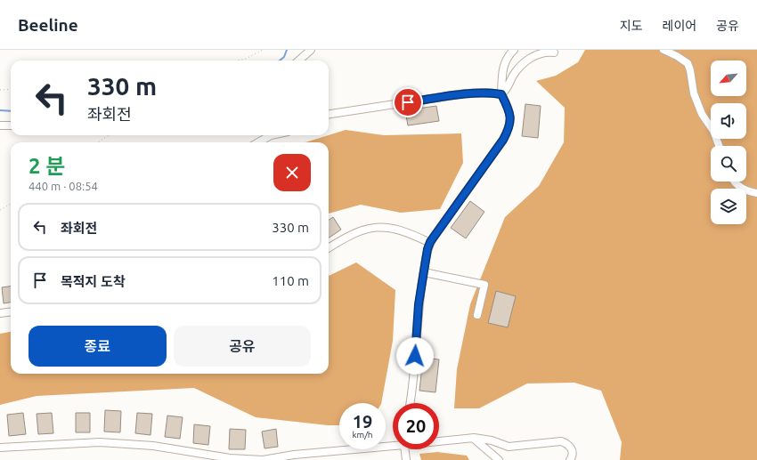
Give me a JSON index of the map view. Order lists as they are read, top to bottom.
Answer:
{
  "north": "bottom left",
  "page": {
    "header": "Beeline",
    "nav": ["지도", "레이어", "공유"],
    "turn": ["330 m", "좌회전"],
    "heading": ["2 분", "440 m · 08:54"],
    "list": [
      {
        "name": "좌회전",
        "value": "330 m"
      },
      {
        "name": "목적지 도착",
        "value": "110 m"
      }
    ],
    "buttons": ["종료", "공유"],
    "speed": "19 km/h",
    "limit": "20"
  }
}
